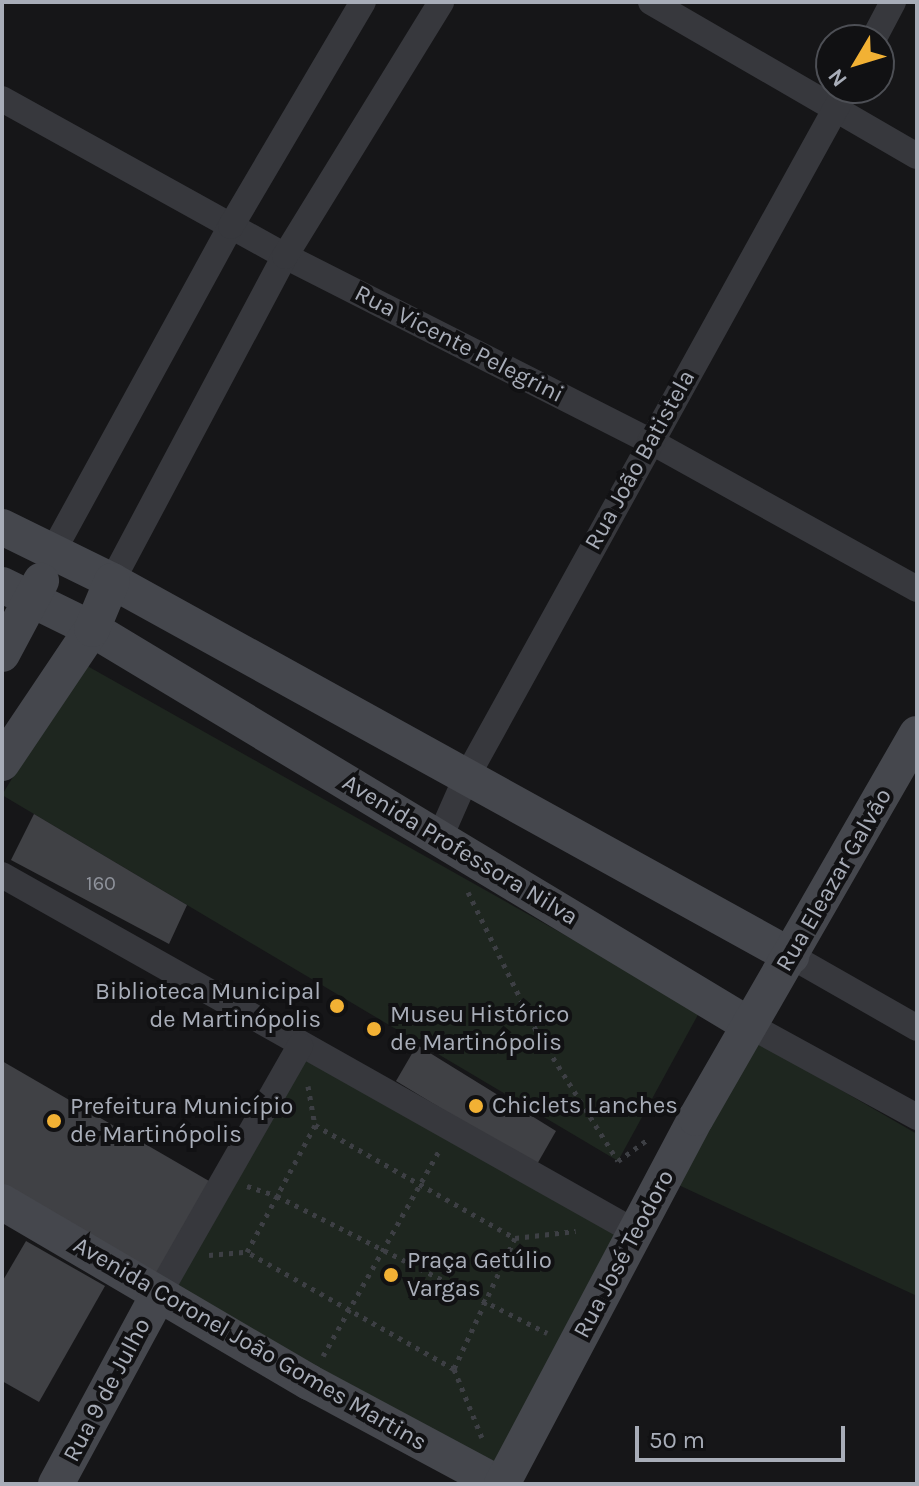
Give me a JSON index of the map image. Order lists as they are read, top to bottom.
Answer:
{
  "streets": {
    "street": [
      "Rua Vicente Pelegrini",
      "Rua João Batistela",
      "Avenida Professora Nilva",
      "Rua Eleazar Galvão",
      "Rua José Teodoro",
      "Avenida Coronel João Gomes Martins",
      "Rua 9 de Julho"
    ]
  },
  "crossings": [
    ["Rua Vicente Pelegrini", "Rua João Batistela"],
    ["Rua João Batistela", "Avenida Professora Nilva"],
    ["Avenida Professora Nilva", "Rua Eleazar Galvão"],
    ["Avenida Professora Nilva", "Rua José Teodoro"],
    ["Rua Eleazar Galvão", "Rua José Teodoro"],
    ["Rua José Teodoro", "Avenida Coronel João Gomes Martins"],
    ["Avenida Coronel João Gomes Martins", "Rua 9 de Julho"]
  ],
  "places": [
    "Biblioteca Municipal de Martinópolis",
    "Museu Histórico de Martinópolis",
    "Chiclets Lanches",
    "Prefeitura Município de Martinópolis",
    "Praça Getúlio Vargas"
  ],
  "house_numbers": ["160"],
  "scale_bar": "50 m",
  "north": "bottom left"
}
